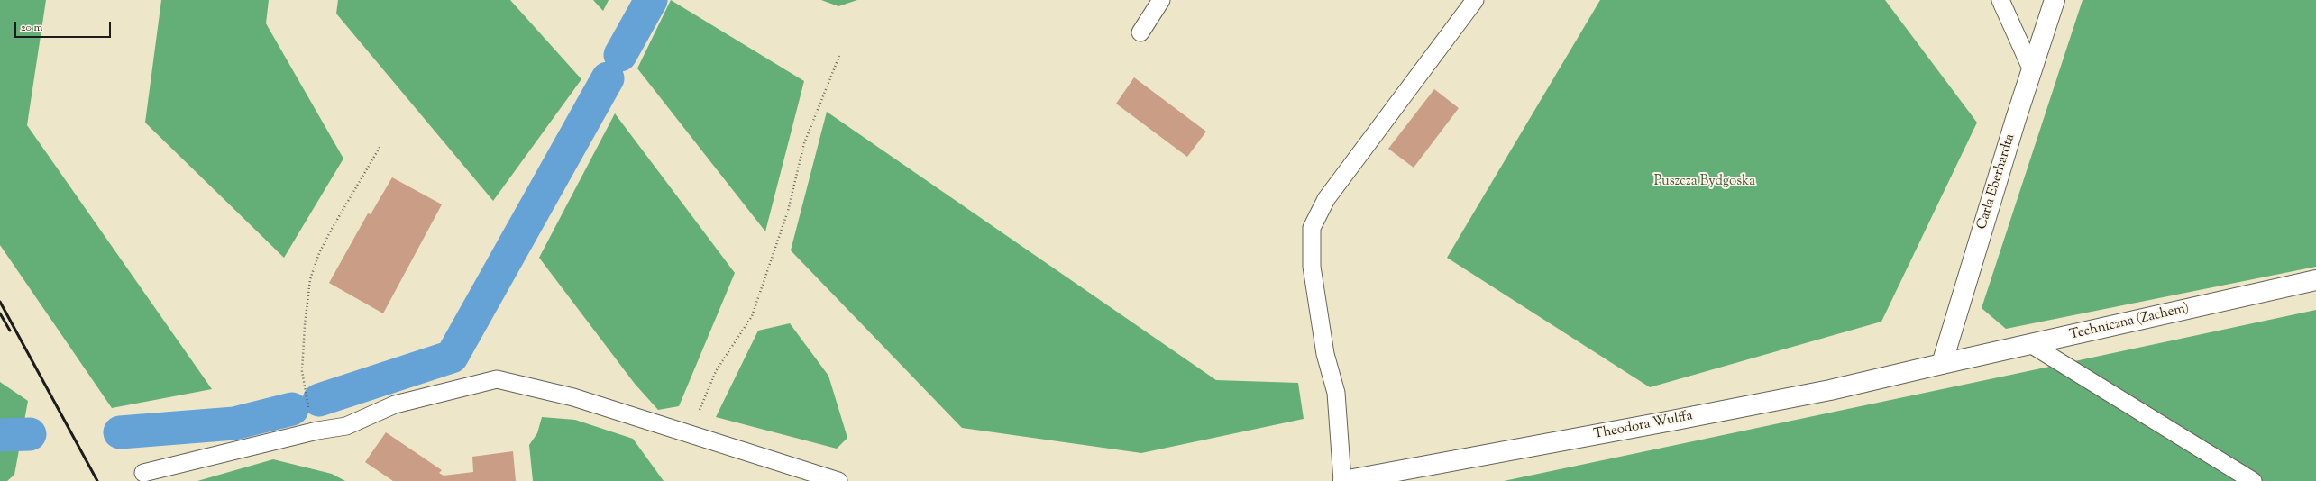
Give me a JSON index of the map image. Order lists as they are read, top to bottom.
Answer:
{
  "streets": {
    "street": ["Carla Eberhardta", "Techniczna (Zachem)", "Theodora Wulffa"]
  },
  "crossings": [
    ["Carla Eberhardta", "Techniczna (Zachem)"],
    ["Carla Eberhardta", "Theodora Wulffa"],
    ["Techniczna (Zachem)", "Theodora Wulffa"]
  ],
  "parks": ["Puszcza Bydgoska"],
  "scale_bar": "20 m"
}
